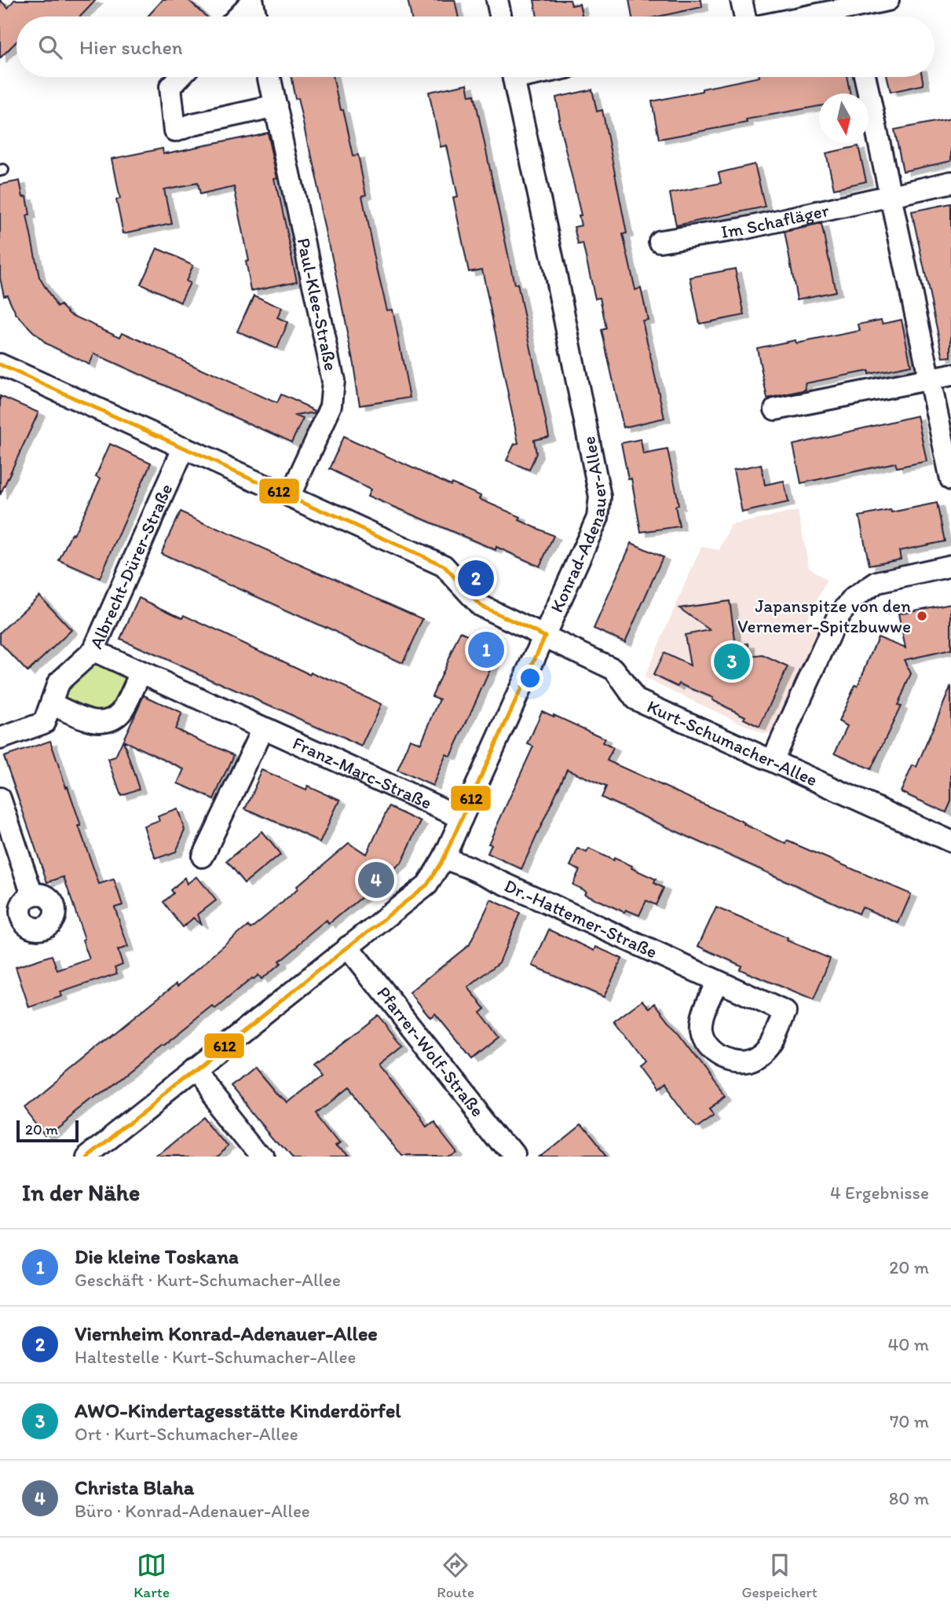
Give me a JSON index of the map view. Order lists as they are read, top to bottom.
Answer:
{
  "streets": {
    "street": [
      "Im Schafläger",
      "Paul-Klee-Straße",
      "Konrad-Adenauer-Allee",
      "Albrecht-Dürer-Straße",
      "Kurt-Schumacher-Allee",
      "Franz-Marc-Straße",
      "Dr.-Hattemer-Straße",
      "Pfarrer-Wolf-Straße"
    ]
  },
  "crossings": [
    ["Paul-Klee-Straße", "Kurt-Schumacher-Allee"],
    ["Konrad-Adenauer-Allee", "Kurt-Schumacher-Allee"],
    ["Konrad-Adenauer-Allee", "Franz-Marc-Straße"],
    ["Konrad-Adenauer-Allee", "Dr.-Hattemer-Straße"],
    ["Konrad-Adenauer-Allee", "Pfarrer-Wolf-Straße"],
    ["Albrecht-Dürer-Straße", "Kurt-Schumacher-Allee"],
    ["Albrecht-Dürer-Straße", "Franz-Marc-Straße"]
  ],
  "places": ["Japanspitze von den Vernemer-Spitzbuwwe"],
  "lines": ["transit line 612"],
  "scale_bar": "20 m",
  "north": "bottom",
  "page": {
    "search": "Hier suchen",
    "pins": [
      "2",
      "1",
      "3",
      "4"
    ],
    "scale": "20 m",
    "heading": ["In der Nähe", "4 Ergebnisse"],
    "list": [
      {
        "mark": "1",
        "name": "Die kleine Toskana",
        "note": "Geschäft · Kurt-Schumacher-Allee",
        "value": "20 m"
      },
      {
        "mark": "2",
        "name": "Viernheim Konrad-Adenauer-Allee",
        "note": "Haltestelle · Kurt-Schumacher-Allee",
        "value": "40 m"
      },
      {
        "mark": "3",
        "name": "AWO-Kindertagesstätte Kinderdörfel",
        "note": "Ort · Kurt-Schumacher-Allee",
        "value": "70 m"
      },
      {
        "mark": "4",
        "name": "Christa Blaha",
        "note": "Büro · Konrad-Adenauer-Allee",
        "value": "80 m"
      }
    ],
    "nav": ["Karte", "Route", "Gespeichert"]
  }
}
